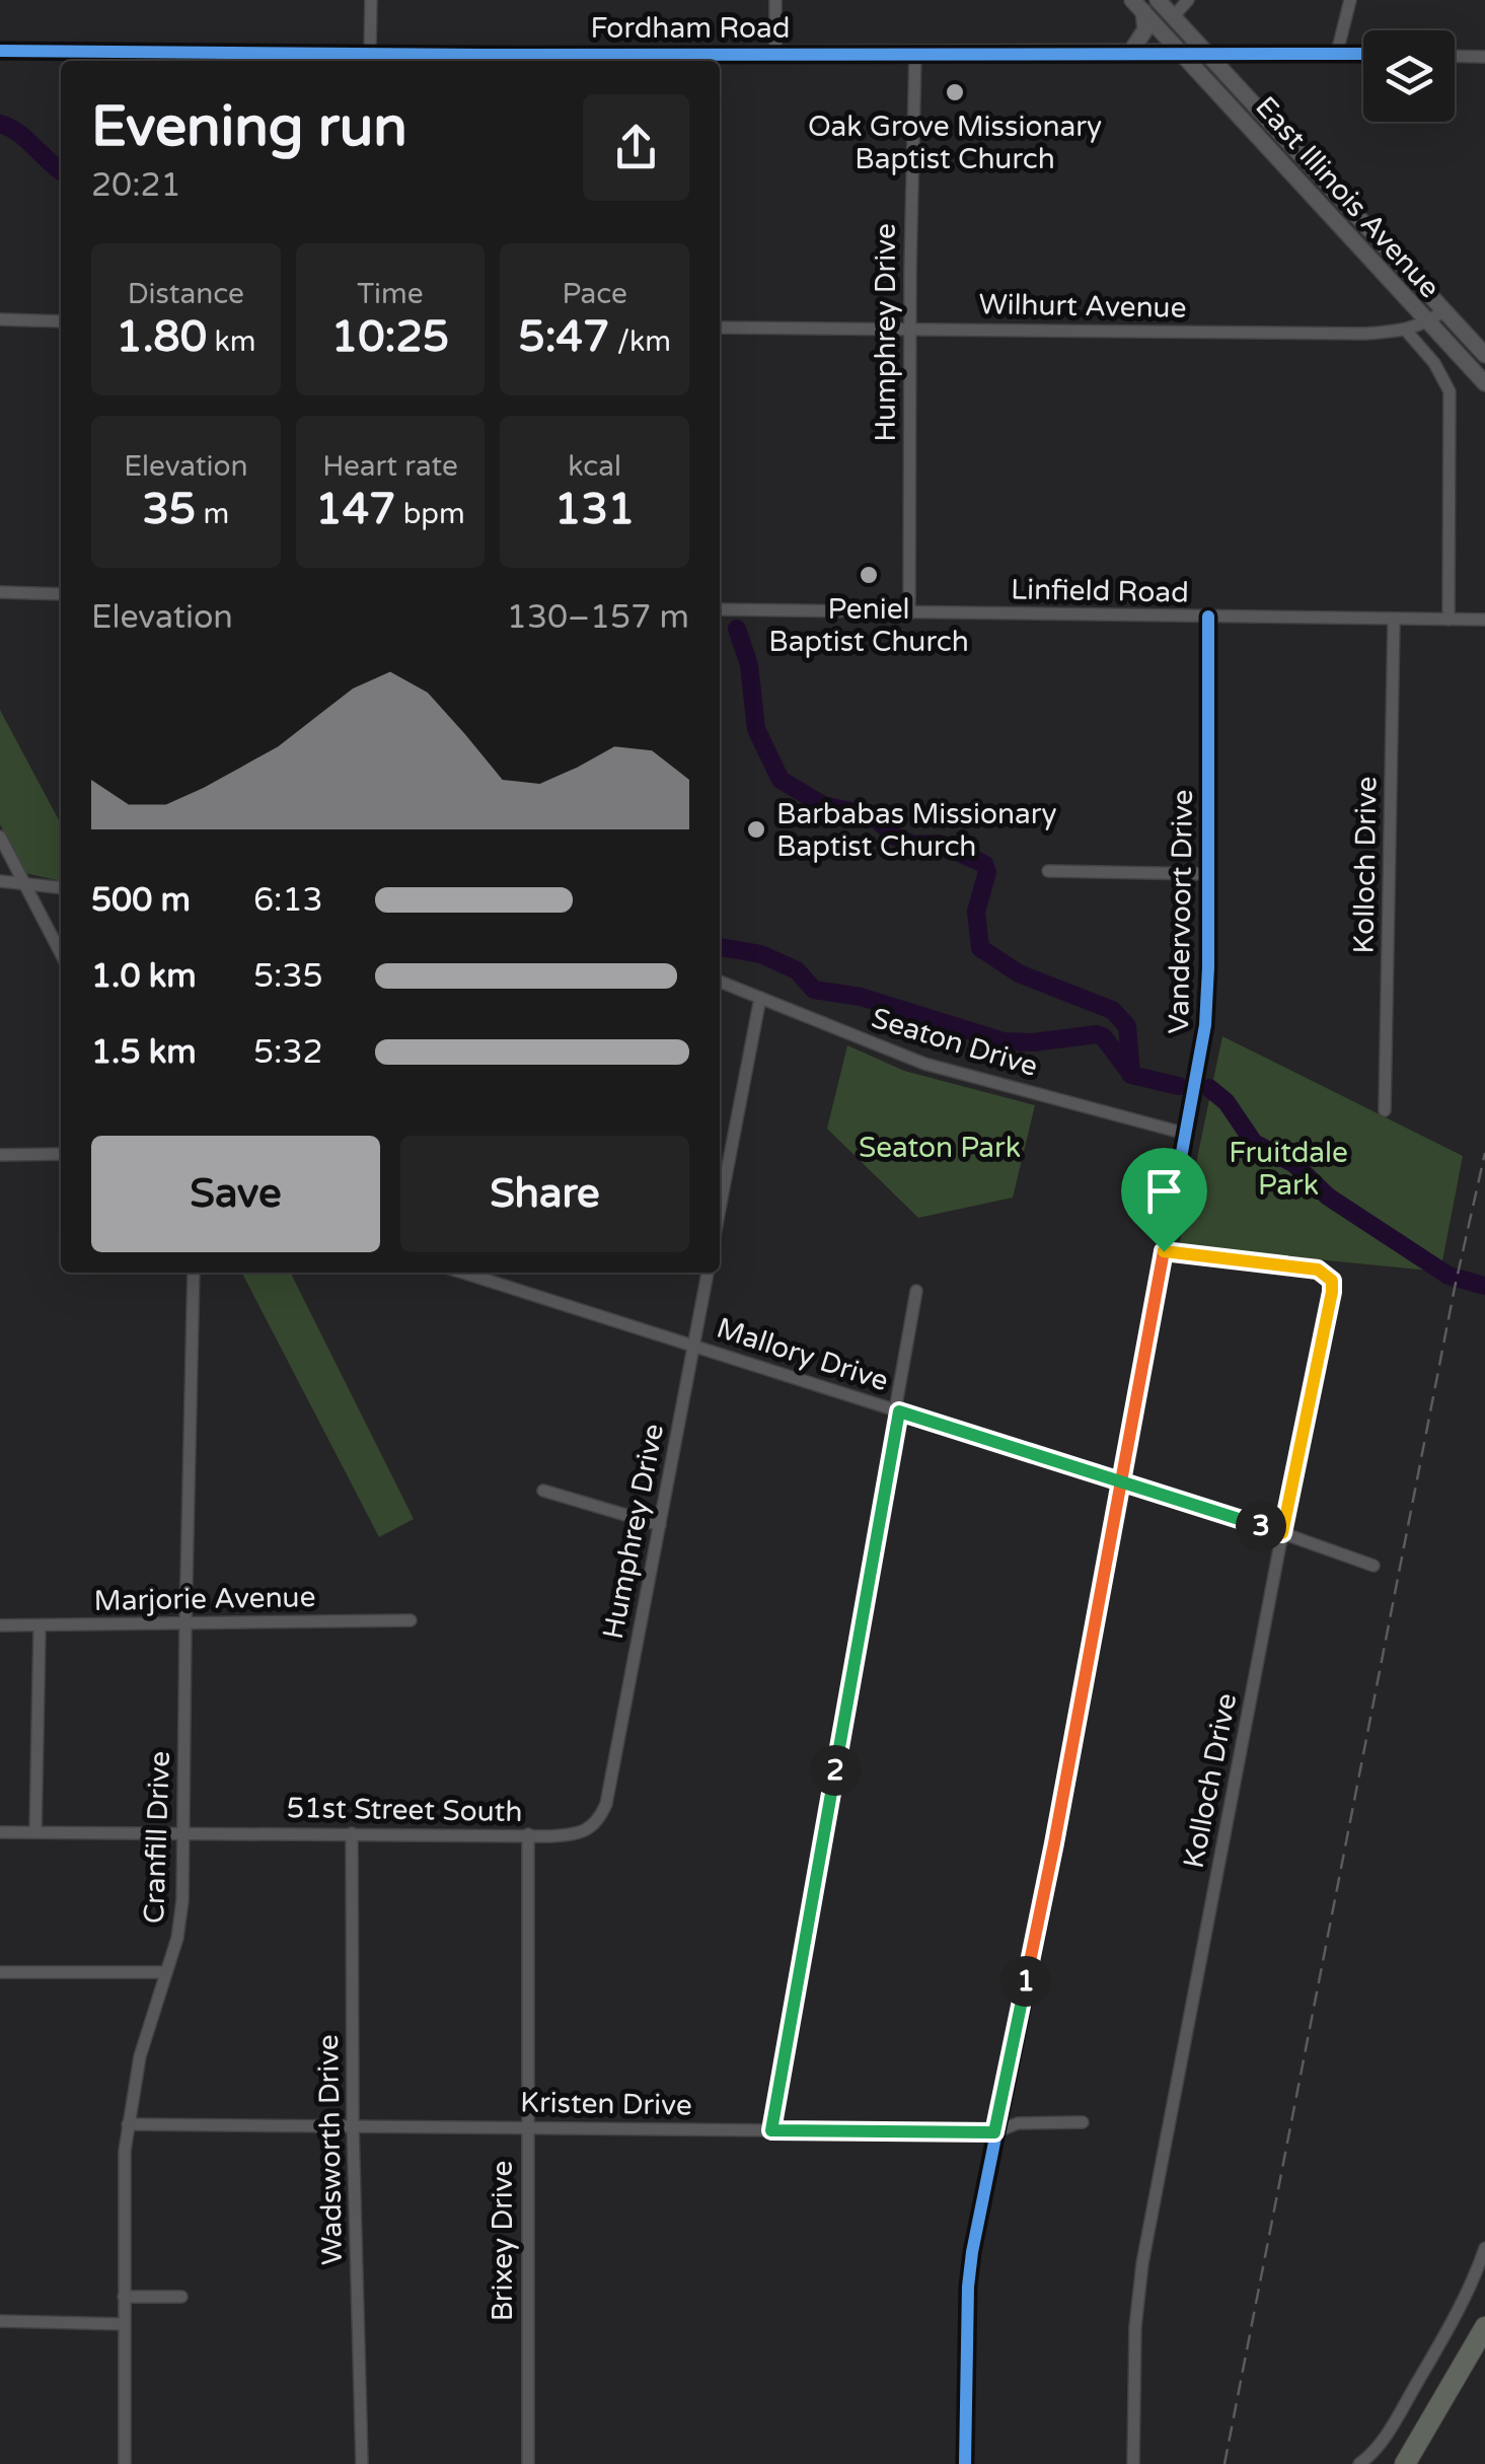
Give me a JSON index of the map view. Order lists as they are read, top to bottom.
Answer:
{
  "streets": {
    "street": [
      "Fordham Road",
      "East Illinois Avenue",
      "Wilhurt Avenue",
      "Humphrey Drive",
      "Linfield Road",
      "Kolloch Drive",
      "Vandervoort Drive",
      "Seaton Drive",
      "Mallory Drive",
      "Marjorie Avenue",
      "51st Street South",
      "Cranfill Drive",
      "Kristen Drive",
      "Wadsworth Drive",
      "Brixey Drive"
    ]
  },
  "crossings": [
    ["Fordham Road", "East Illinois Avenue"],
    ["Fordham Road", "Humphrey Drive"],
    ["East Illinois Avenue", "Wilhurt Avenue"],
    ["Wilhurt Avenue", "Humphrey Drive"],
    ["Humphrey Drive", "Linfield Road"],
    ["Humphrey Drive", "Mallory Drive"],
    ["Humphrey Drive", "51st Street South"],
    ["Linfield Road", "Kolloch Drive"],
    ["Linfield Road", "Vandervoort Drive"],
    ["Kolloch Drive", "Vandervoort Drive"],
    ["Kolloch Drive", "Mallory Drive"],
    ["Vandervoort Drive", "Seaton Drive"],
    ["Vandervoort Drive", "Mallory Drive"],
    ["Vandervoort Drive", "Kristen Drive"],
    ["Marjorie Avenue", "Cranfill Drive"],
    ["51st Street South", "Cranfill Drive"],
    ["51st Street South", "Wadsworth Drive"],
    ["51st Street South", "Brixey Drive"],
    ["Cranfill Drive", "Kristen Drive"],
    ["Kristen Drive", "Wadsworth Drive"],
    ["Kristen Drive", "Brixey Drive"]
  ],
  "parks": ["Seaton Park", "Fruitdale Park"],
  "places": ["Oak Grove Missionary Baptist Church", "Peniel Baptist Church", "Barbabas Missionary Baptist Church"],
  "page": {
    "heading": ["Evening run", "20:21"],
    "stats": [
      ["Distance", "1.80 km"],
      ["Time", "10:25"],
      ["Pace", "5:47 /km"],
      ["Elevation", "35 m"],
      ["Heart rate", "147 bpm"],
      ["kcal", "131"]
    ],
    "chart": ["Elevation", "130–157 m"],
    "list": [
      {
        "name": "500 m",
        "note": "6:13"
      },
      {
        "name": "1.0 km",
        "note": "5:35"
      },
      {
        "name": "1.5 km",
        "note": "5:32"
      }
    ],
    "buttons": ["Save", "Share"],
    "pins": ["3", "2", "1"]
  }
}
